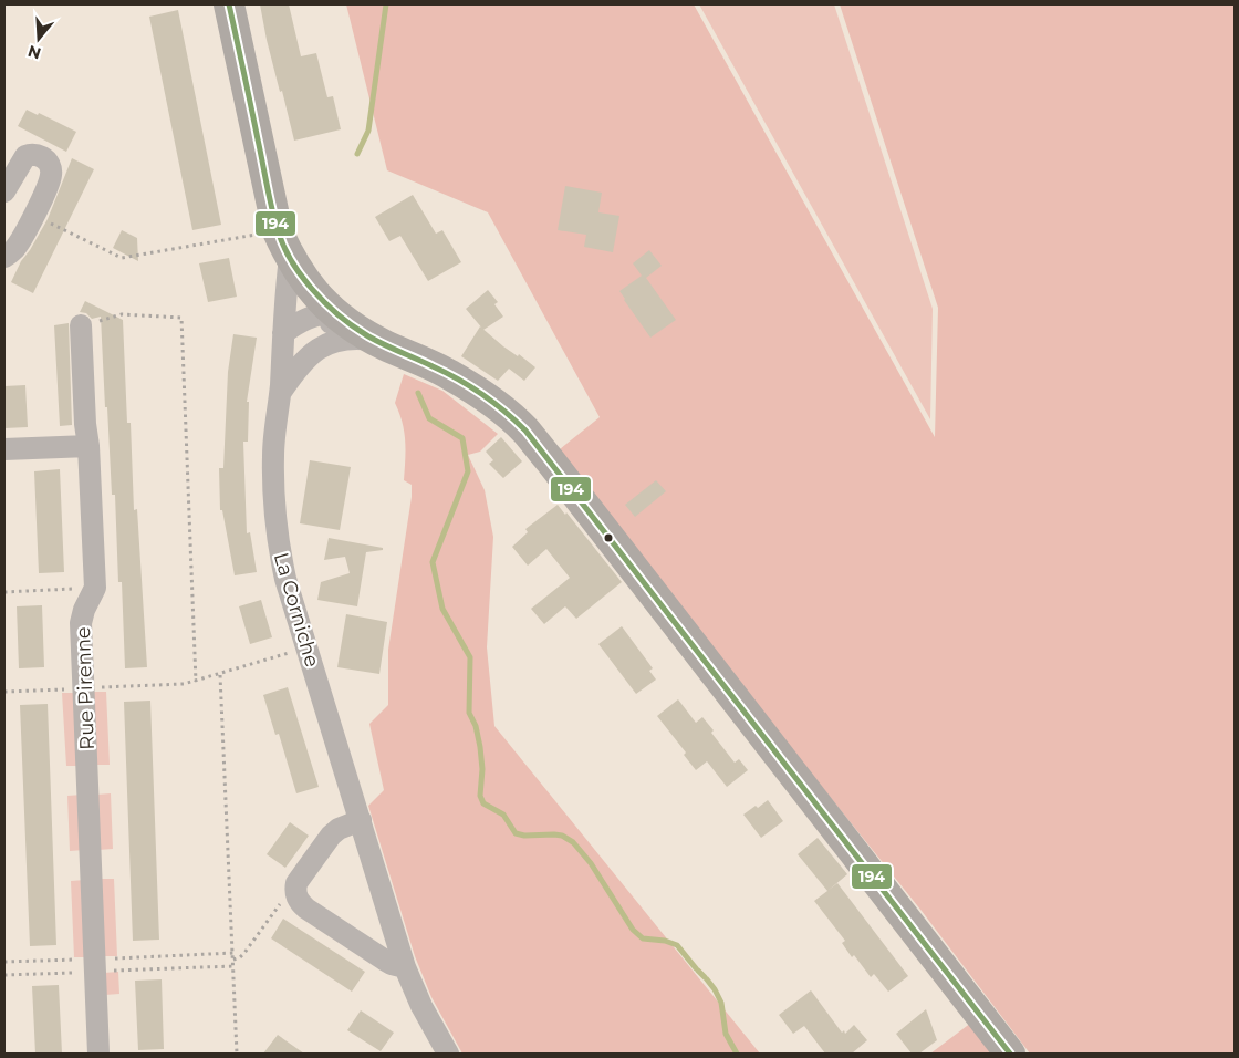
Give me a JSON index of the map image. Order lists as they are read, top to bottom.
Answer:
{
  "streets": {
    "street": ["La Corniche", "Rue Pirenne"]
  },
  "lines": ["transit line 194"],
  "north": "bottom"
}
